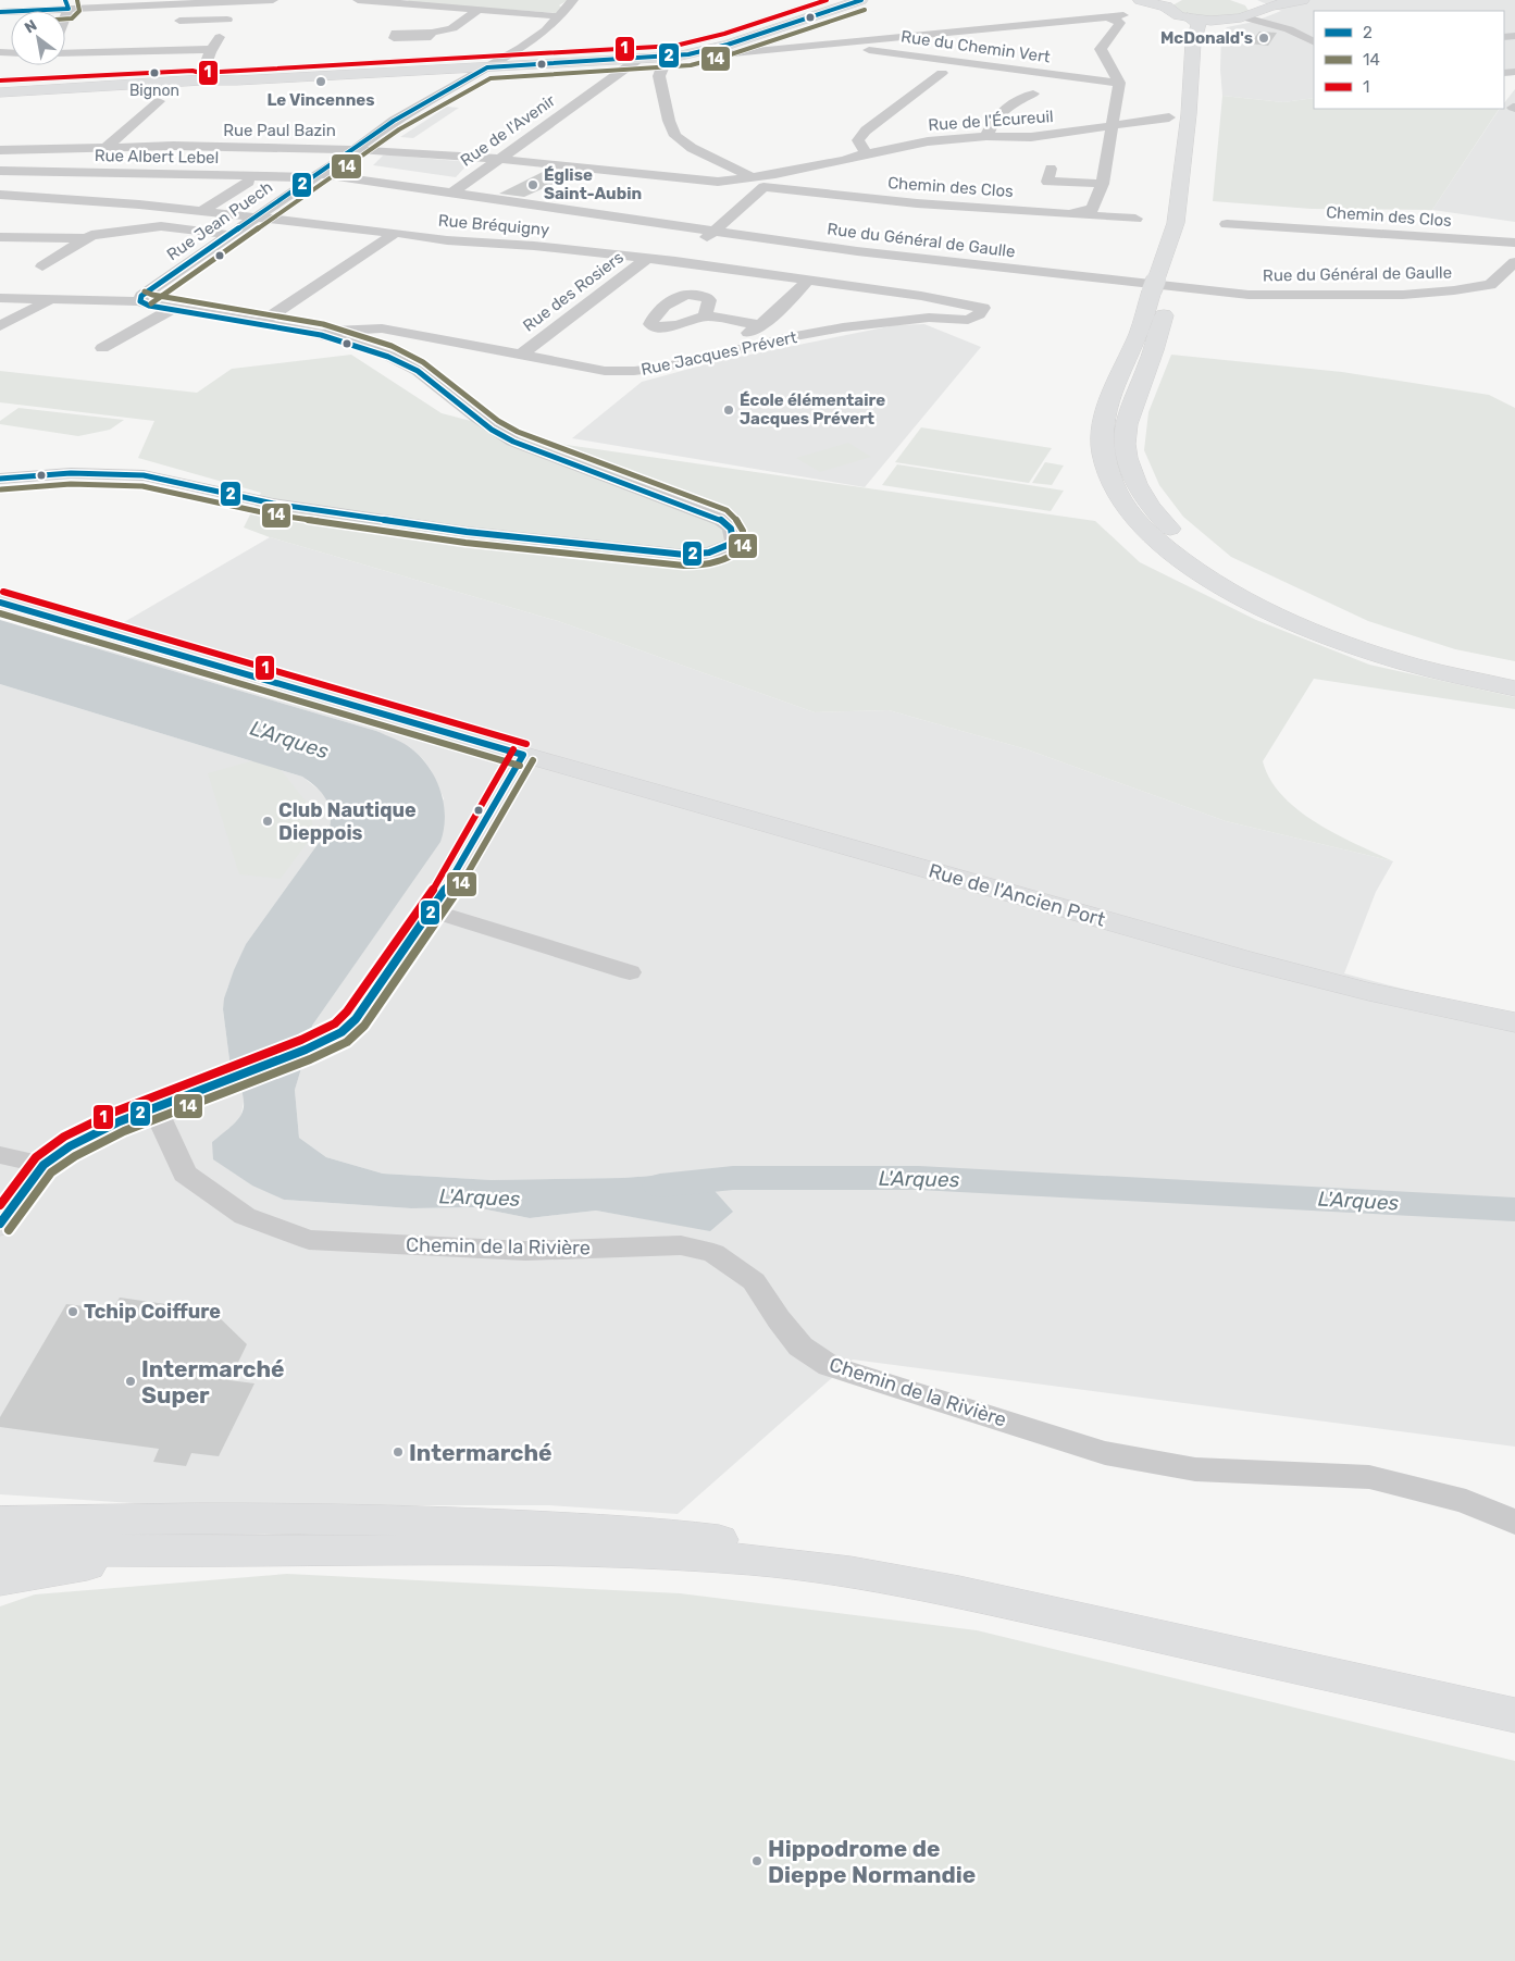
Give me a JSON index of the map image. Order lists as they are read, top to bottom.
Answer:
{
  "streets": {
    "main road": ["Rue de l'Ancien Port"],
    "street": [
      "Rue du Chemin Vert",
      "Rue de l'Écureuil",
      "Rue Paul Bazin",
      "Rue de l'Avenir",
      "Rue Albert Lebel",
      "Chemin des Clos",
      "Rue Jean Puech",
      "Rue Bréquigny",
      "Rue du Général de Gaulle",
      "Rue des Rosiers",
      "Rue Jacques Prévert",
      "Chemin de la Rivière"
    ]
  },
  "crossings": [
    ["Rue de l'Écureuil", "Rue Paul Bazin"],
    ["Rue de l'Écureuil", "Chemin des Clos"],
    ["Rue Paul Bazin", "Rue de l'Avenir"],
    ["Rue Paul Bazin", "Chemin des Clos"],
    ["Rue Paul Bazin", "Rue Jean Puech"],
    ["Rue de l'Avenir", "Rue du Général de Gaulle"],
    ["Rue Albert Lebel", "Rue Jean Puech"],
    ["Rue Albert Lebel", "Rue du Général de Gaulle"],
    ["Rue Jean Puech", "Rue Bréquigny"],
    ["Rue Jean Puech", "Rue du Général de Gaulle"],
    ["Rue Bréquigny", "Rue des Rosiers"],
    ["Rue Bréquigny", "Rue Jacques Prévert"],
    ["Rue des Rosiers", "Rue Jacques Prévert"]
  ],
  "water": ["L'Arques"],
  "places": [
    "McDonald's",
    "Bignon",
    "Le Vincennes",
    "Église Saint-Aubin",
    "École élémentaire Jacques Prévert",
    "Club Nautique Dieppois",
    "Tchip Coiffure",
    "Intermarché Super",
    "Intermarché",
    "Hippodrome de Dieppe Normandie"
  ],
  "lines": ["transit line 2", "transit line 14", "transit line 1"],
  "legend": ["2", "14", "1"],
  "north": "top left"
}
